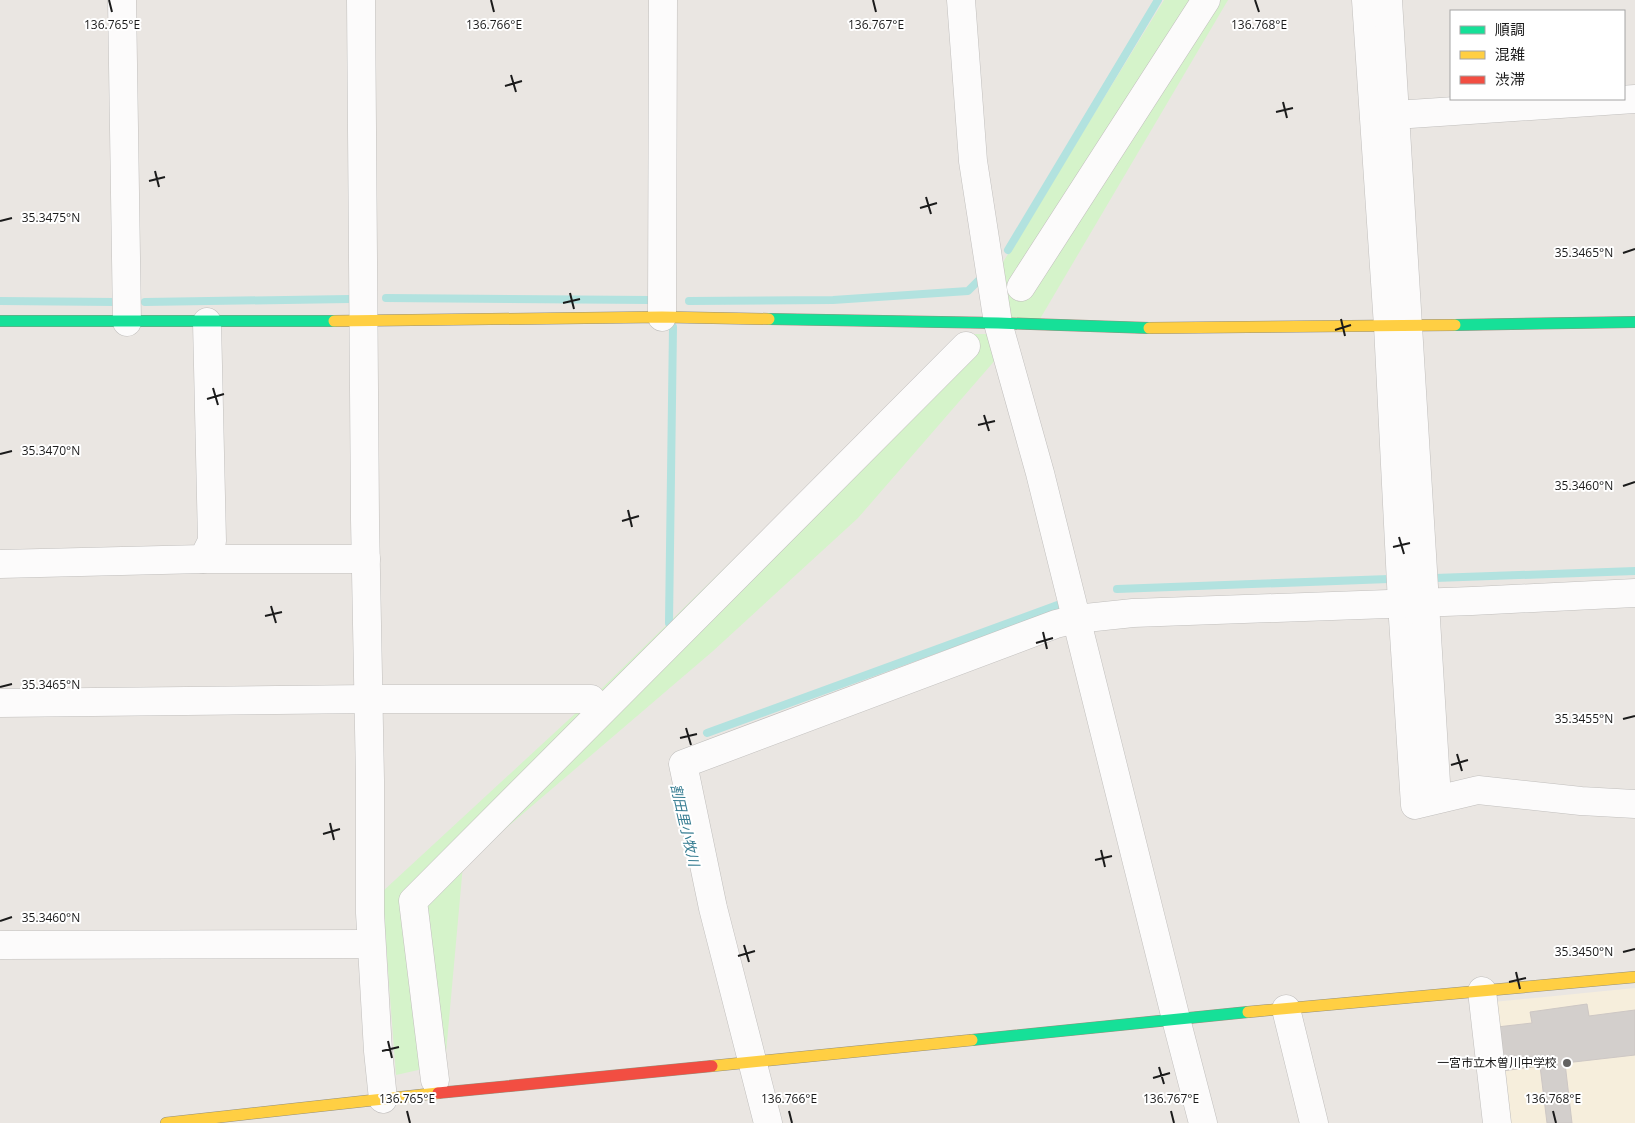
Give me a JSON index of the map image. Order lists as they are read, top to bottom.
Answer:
{
  "water": ["割田里小牧川"],
  "places": ["一宮市立木曽川中学校"],
  "legend": ["順調", "混雑", "渋滞"],
  "coordinates": [
    "136.765°E",
    "136.766°E",
    "136.767°E",
    "136.768°E",
    "35.3475°N",
    "35.3465°N",
    "35.3470°N",
    "35.3460°N",
    "35.3455°N",
    "35.3450°N"
  ]
}
